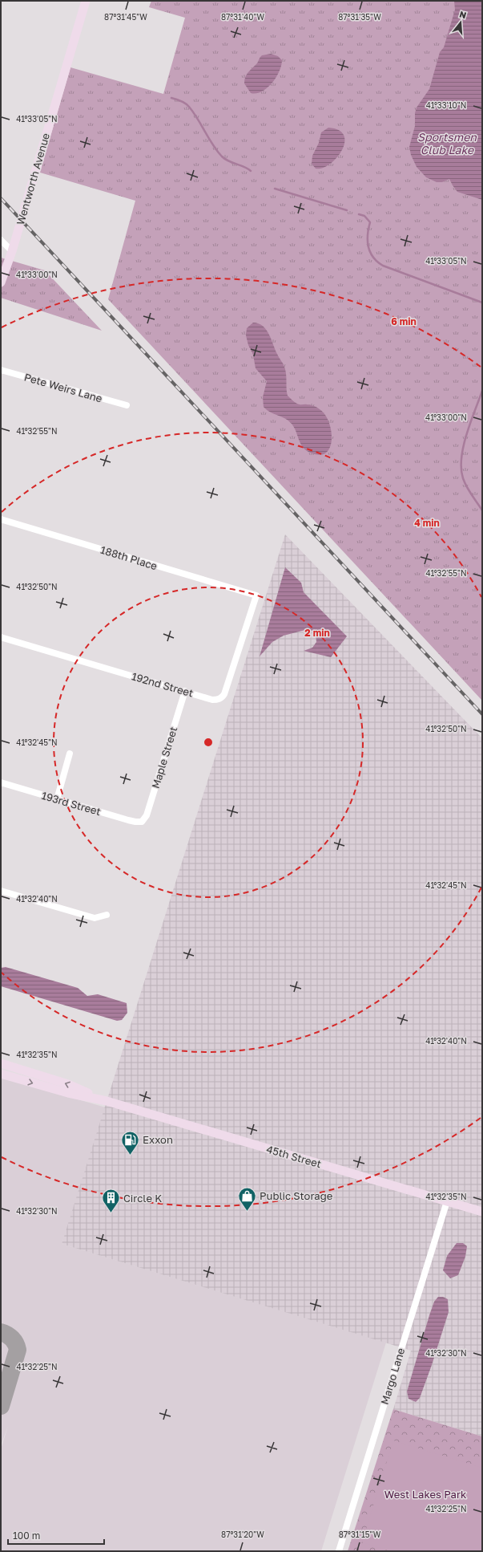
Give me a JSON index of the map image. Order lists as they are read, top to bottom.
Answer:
{
  "streets": {
    "main road": ["Wentworth Avenue", "45th Street"],
    "street": [
      "Pete Weirs Lane",
      "188th Place",
      "192nd Street",
      "Maple Street",
      "193rd Street",
      "Margo Lane"
    ]
  },
  "crossings": [
    ["188th Place", "192nd Street"],
    ["192nd Street", "Maple Street"],
    ["Maple Street", "193rd Street"],
    ["45th Street", "Margo Lane"]
  ],
  "water": ["Sportsmen Club Lake"],
  "parks": ["West Lakes Park"],
  "places": {
    "fuel station": ["Exxon"],
    "shop": ["Public Storage"],
    "building": ["Circle K"]
  },
  "scale_bar": "100 m",
  "north": "top",
  "coordinates": [
    "87°31'45\"W",
    "87°31'40\"W",
    "87°31'35\"W",
    "41°33'10\"N",
    "41°33'05\"N",
    "41°33'00\"N",
    "41°32'55\"N",
    "41°32'50\"N",
    "41°32'45\"N",
    "41°32'40\"N",
    "41°32'35\"N",
    "41°32'30\"N",
    "41°32'25\"N",
    "87°31'20\"W",
    "87°31'15\"W"
  ],
  "rings": ["6 min", "4 min", "2 min"]
}
